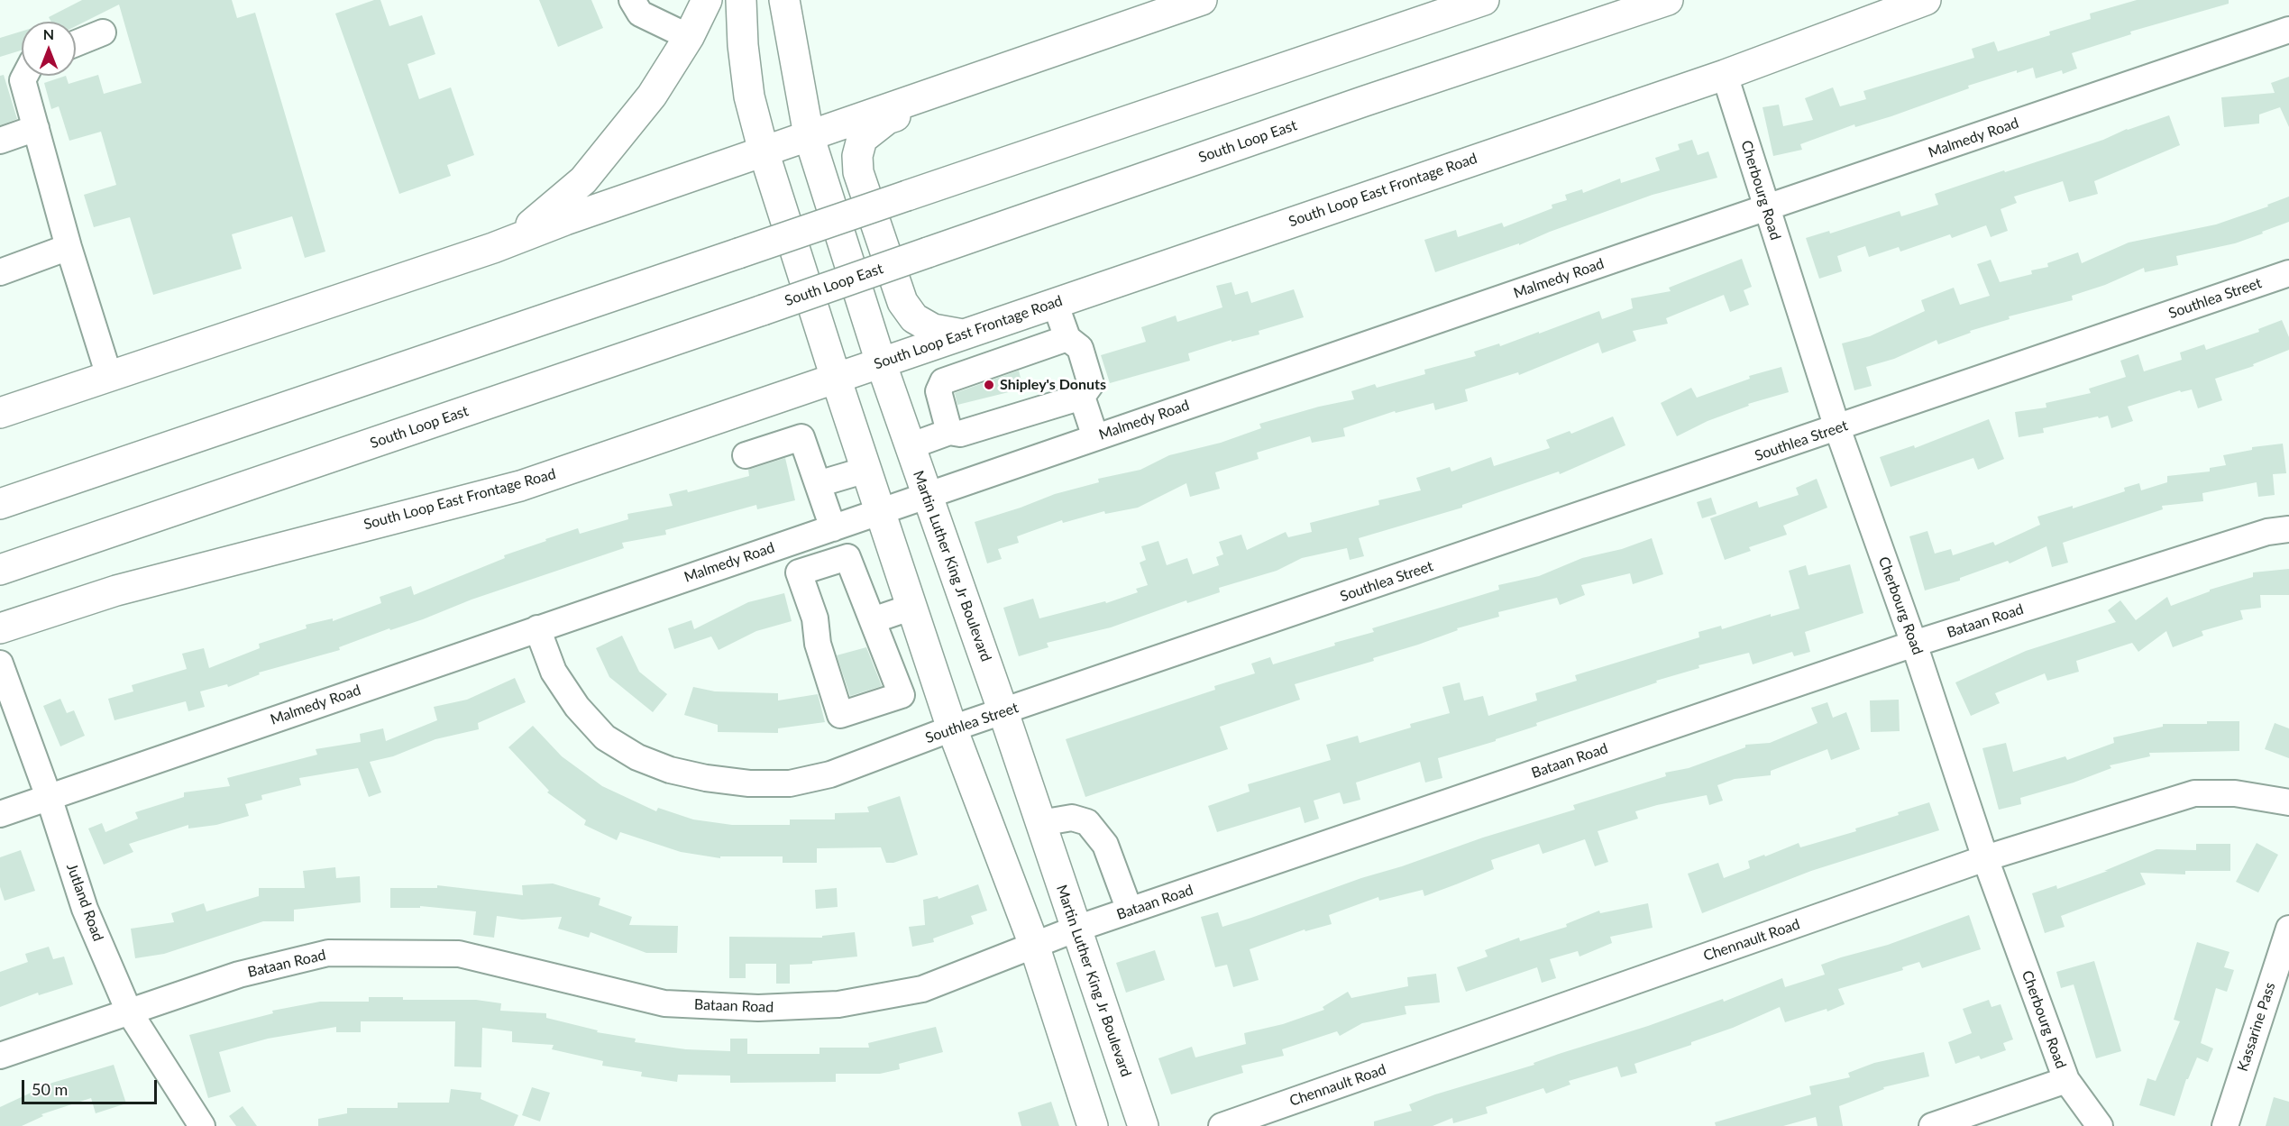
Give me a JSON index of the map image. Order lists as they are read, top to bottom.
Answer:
{
  "streets": {
    "main road": ["South Loop East", "South Loop East Frontage Road", "Martin Luther King Jr Boulevard"],
    "street": [
      "Malmedy Road",
      "Cherbourg Road",
      "Southlea Street",
      "Bataan Road",
      "Jutland Road",
      "Chennault Road",
      "Kassarine Pass"
    ]
  },
  "crossings": [
    ["Malmedy Road", "Cherbourg Road"],
    ["Malmedy Road", "Southlea Street"],
    ["Malmedy Road", "Martin Luther King Jr Boulevard"],
    ["Malmedy Road", "Jutland Road"],
    ["South Loop East Frontage Road", "Cherbourg Road"],
    ["South Loop East Frontage Road", "Martin Luther King Jr Boulevard"],
    ["Cherbourg Road", "Southlea Street"],
    ["Cherbourg Road", "Bataan Road"],
    ["Cherbourg Road", "Chennault Road"],
    ["Southlea Street", "Martin Luther King Jr Boulevard"],
    ["Martin Luther King Jr Boulevard", "Bataan Road"],
    ["Bataan Road", "Jutland Road"]
  ],
  "places": ["Shipley's Donuts"],
  "scale_bar": "50 m",
  "north": "top"
}
